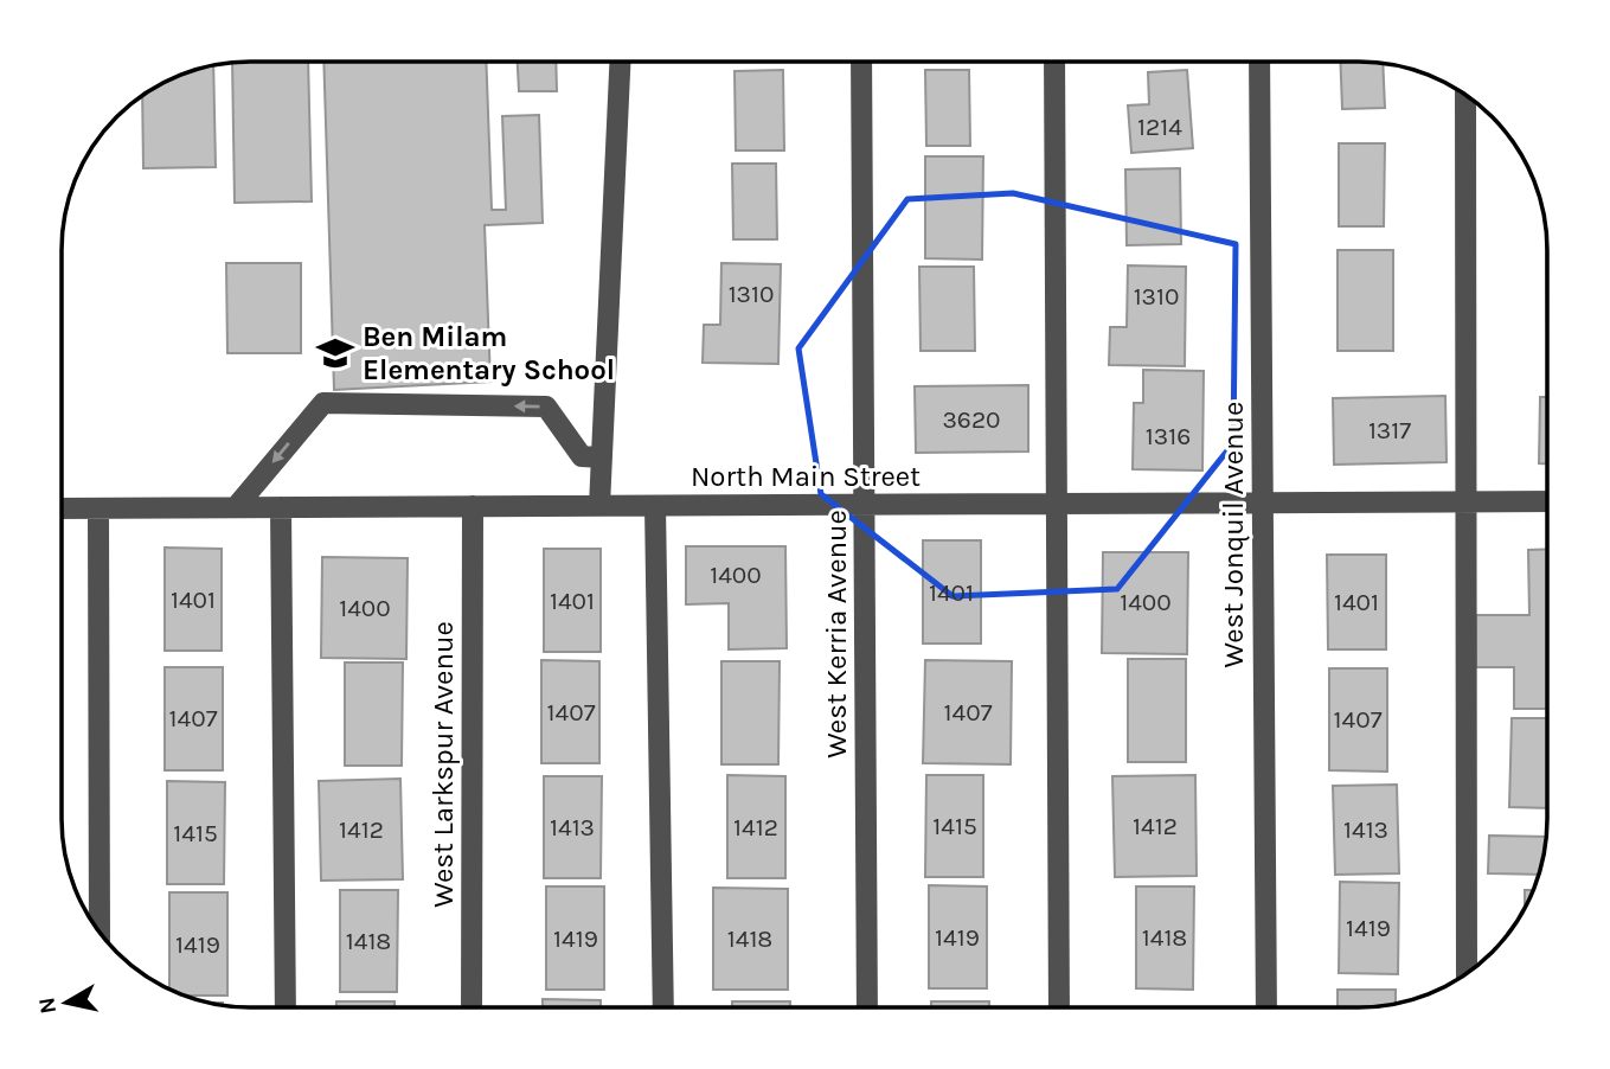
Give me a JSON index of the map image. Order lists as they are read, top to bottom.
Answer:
{
  "streets": {
    "street": [
      "North Main Street",
      "West Jonquil Avenue",
      "West Kerria Avenue",
      "West Larkspur Avenue"
    ]
  },
  "crossings": [
    ["North Main Street", "West Jonquil Avenue"],
    ["North Main Street", "West Kerria Avenue"],
    ["North Main Street", "West Larkspur Avenue"]
  ],
  "places": {
    "school or university": ["Ben Milam Elementary School"]
  },
  "house_numbers": [
    "1214",
    "1310",
    "1310",
    "3620",
    "1317",
    "1316",
    "1400",
    "1401",
    "1401",
    "1401",
    "1400",
    "1401",
    "1400",
    "1407",
    "1407",
    "1407",
    "1407",
    "1415",
    "1412",
    "1413",
    "1412",
    "1412",
    "1413",
    "1415",
    "1419",
    "1419",
    "1418",
    "1419",
    "1418",
    "1418",
    "1419"
  ],
  "north": "left"
}
